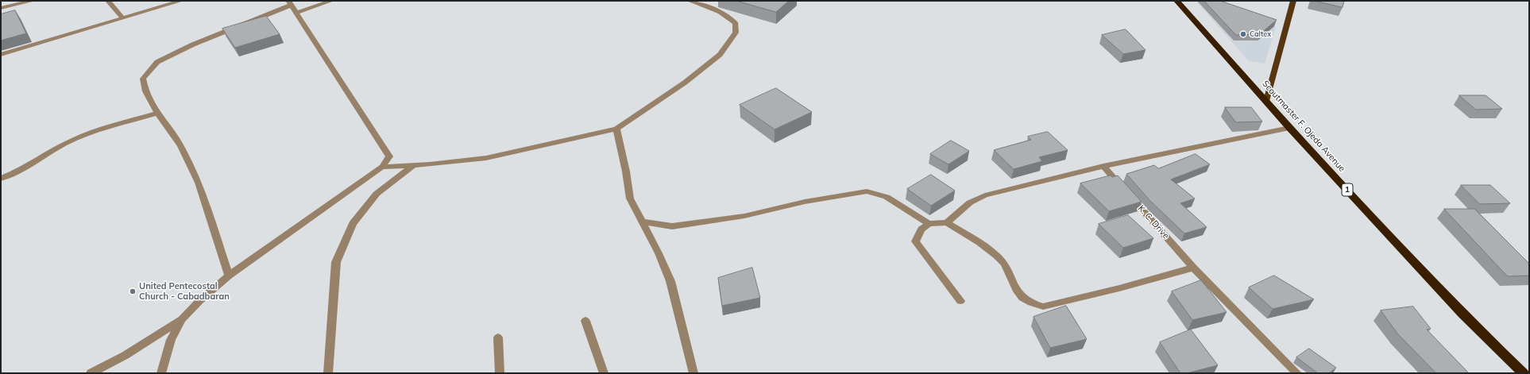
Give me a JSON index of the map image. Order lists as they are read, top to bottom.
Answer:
{
  "streets": {
    "highway": ["Scoutmaster F. Ojeda Avenue", "1"],
    "street": ["K. C. Drive"]
  },
  "places": ["Caltex", "United Pentecostal Church - Cabadbaran"]
}
